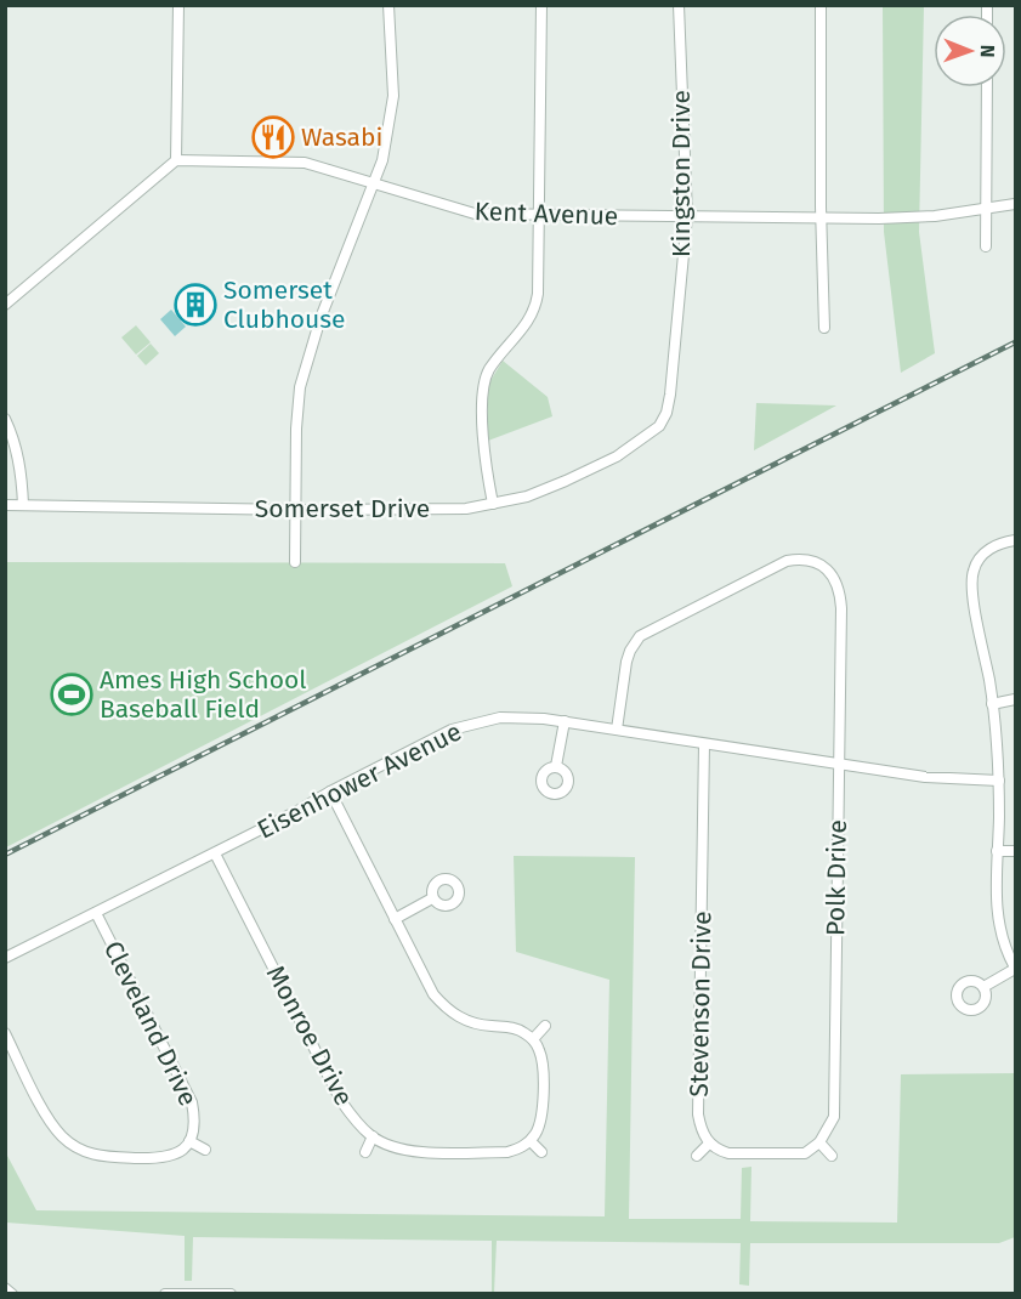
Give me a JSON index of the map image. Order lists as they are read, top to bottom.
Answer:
{
  "streets": {
    "street": [
      "Kingston Drive",
      "Kent Avenue",
      "Somerset Drive",
      "Eisenhower Avenue",
      "Polk Drive",
      "Stevenson Drive",
      "Cleveland Drive",
      "Monroe Drive"
    ]
  },
  "crossings": [
    ["Kingston Drive", "Kent Avenue"],
    ["Kingston Drive", "Somerset Drive"],
    ["Eisenhower Avenue", "Polk Drive"],
    ["Eisenhower Avenue", "Stevenson Drive"],
    ["Eisenhower Avenue", "Cleveland Drive"],
    ["Eisenhower Avenue", "Monroe Drive"]
  ],
  "places": {
    "restaurant": ["Wasabi"],
    "building": ["Somerset Clubhouse"],
    "sports": ["Ames High School Baseball Field"]
  },
  "north": "right"
}
